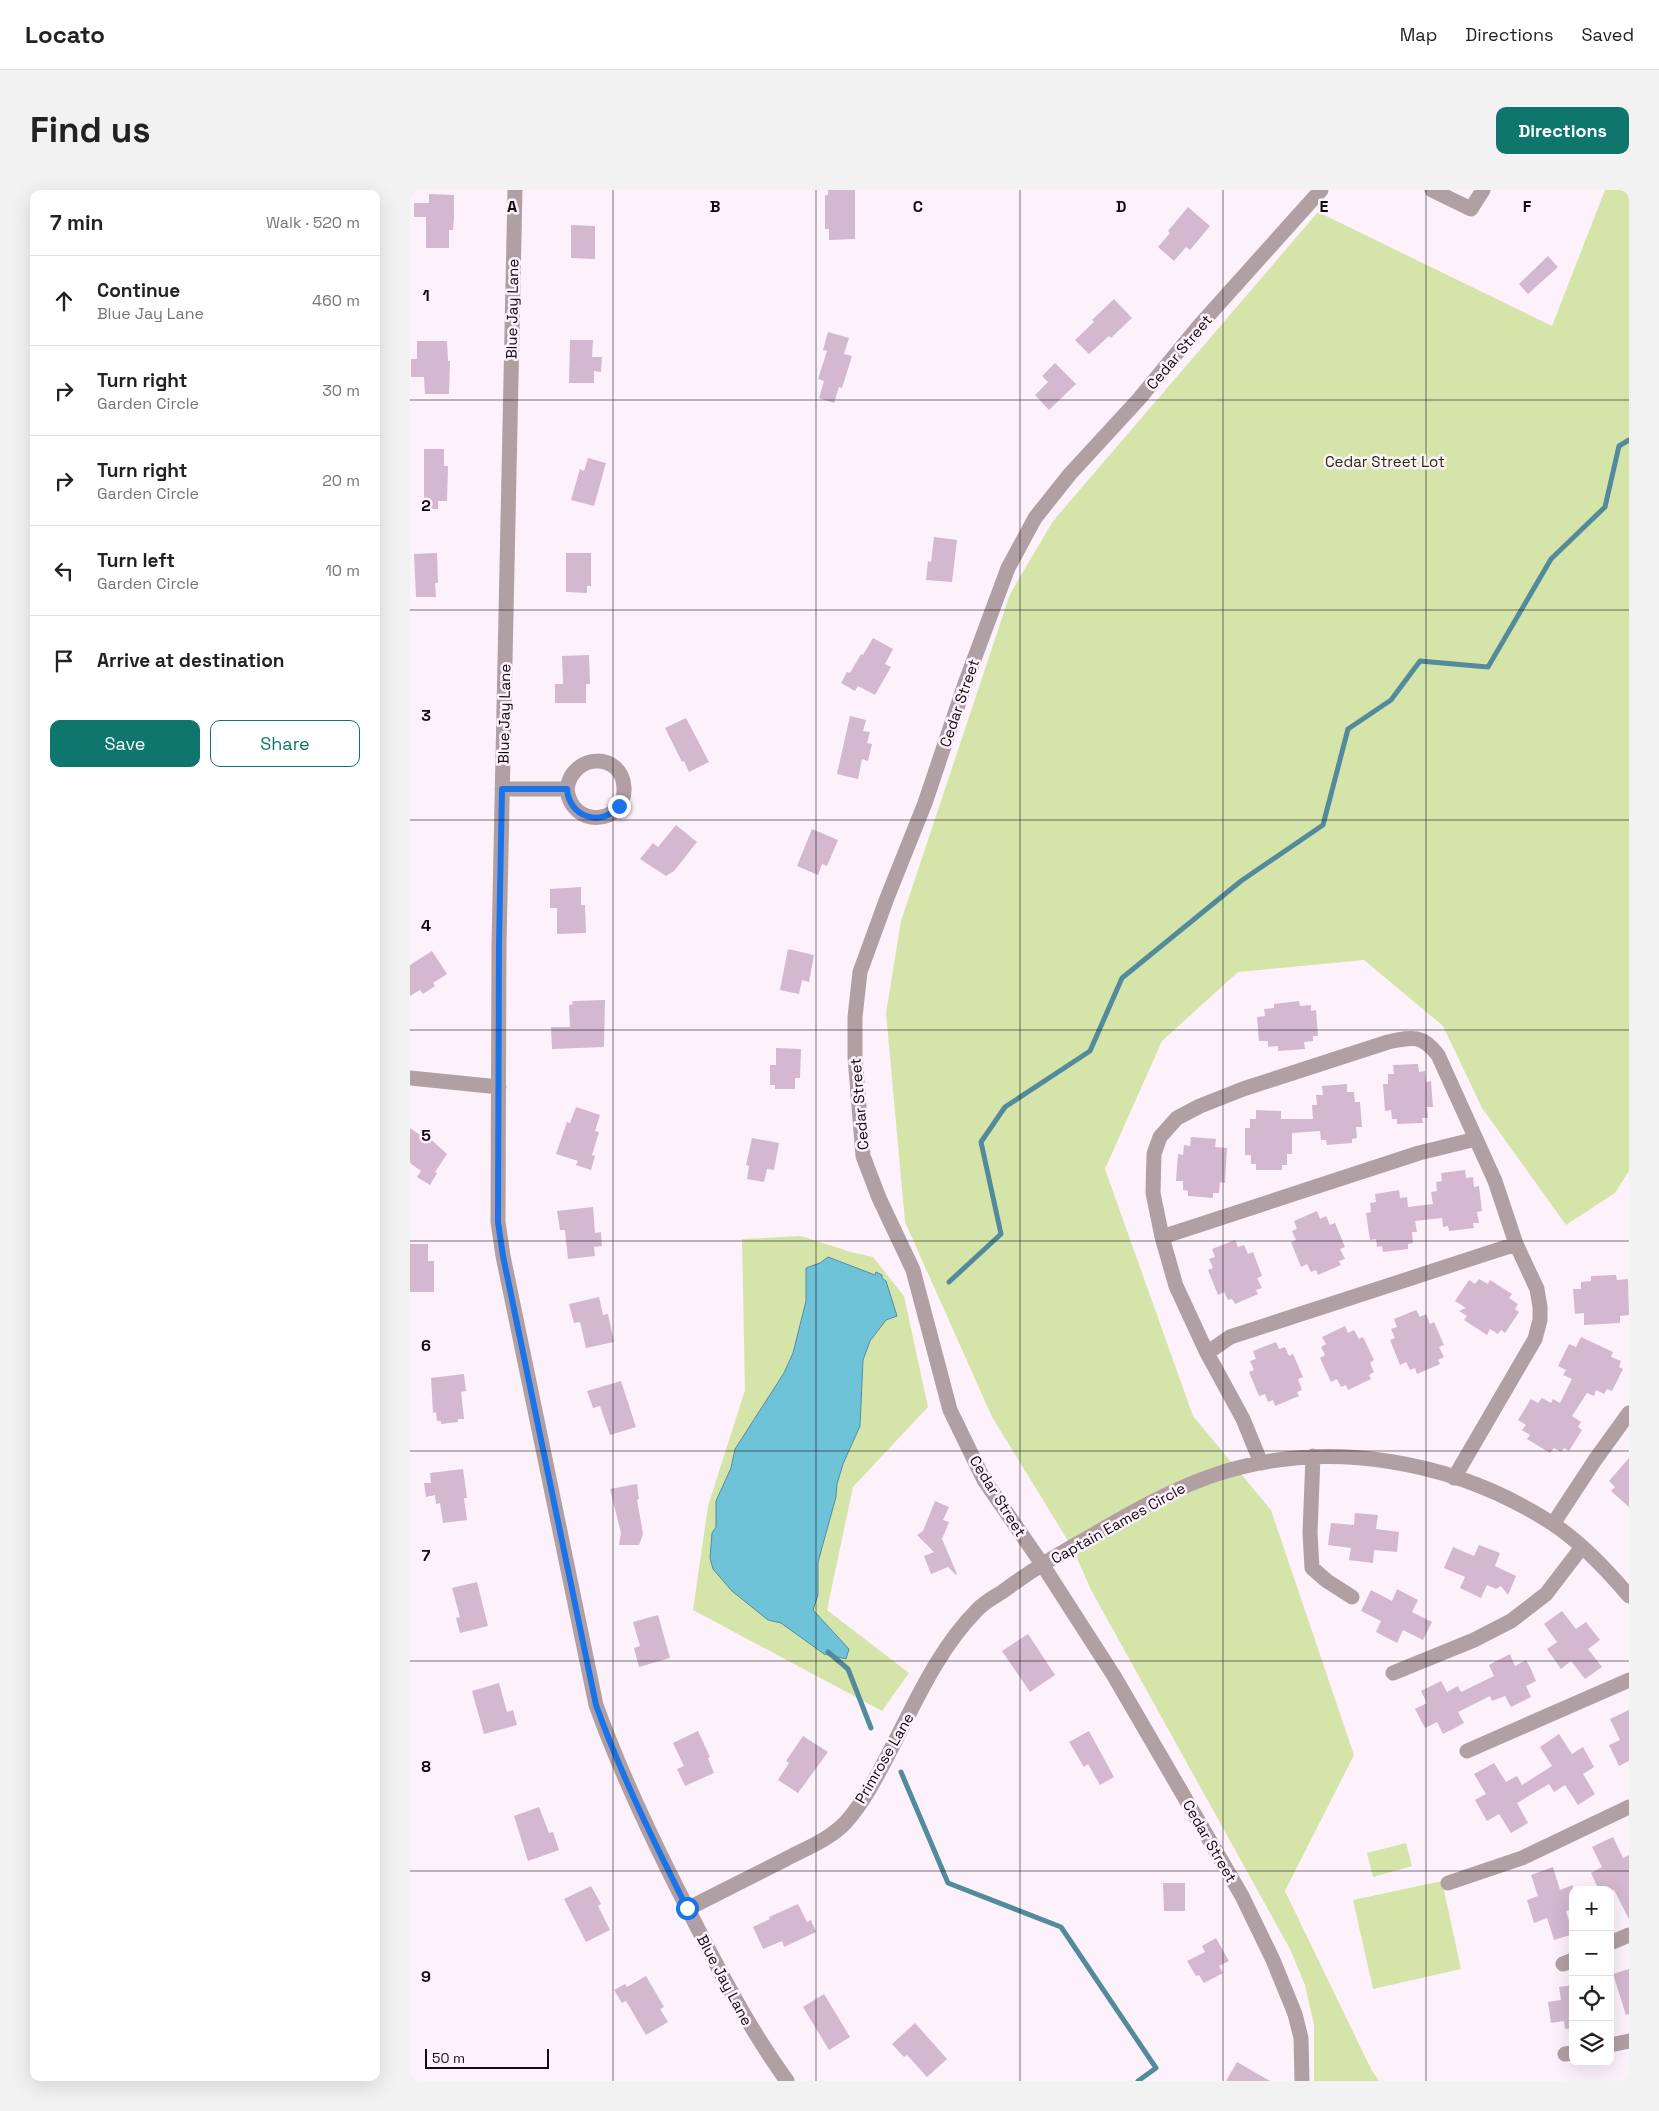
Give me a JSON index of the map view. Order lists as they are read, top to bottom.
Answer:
{
  "streets": {
    "street": [
      "Blue Jay Lane",
      "Cedar Street",
      "Captain Eames Circle",
      "Primrose Lane"
    ]
  },
  "crossings": [
    ["Blue Jay Lane", "Primrose Lane"],
    ["Cedar Street", "Captain Eames Circle"],
    ["Cedar Street", "Primrose Lane"],
    ["Captain Eames Circle", "Primrose Lane"]
  ],
  "parks": ["Cedar Street Lot"],
  "scale_bar": "50 m",
  "page": {
    "header": "Locato",
    "nav": ["Map", "Directions", "Saved"],
    "buttons": [
      "Directions",
      ["Save", "Share"]
    ],
    "title": "Find us",
    "heading": ["7 min", "Walk · 520 m"],
    "list": [
      ["Continue", "Blue Jay Lane", "460 m"],
      ["Turn right", "Garden Circle", "30 m"],
      ["Turn right", "Garden Circle", "20 m"],
      ["Turn left", "Garden Circle", "10 m"],
      "Arrive at destination"
    ],
    "map_buttons": ["+", "−"],
    "scale": "50 m"
  },
  "grid": {
    "columns": [
      "A",
      "B",
      "C",
      "D",
      "E",
      "F"
    ],
    "rows": [
      "1",
      "2",
      "3",
      "4",
      "5",
      "6",
      "7",
      "8",
      "9"
    ]
  }
}
